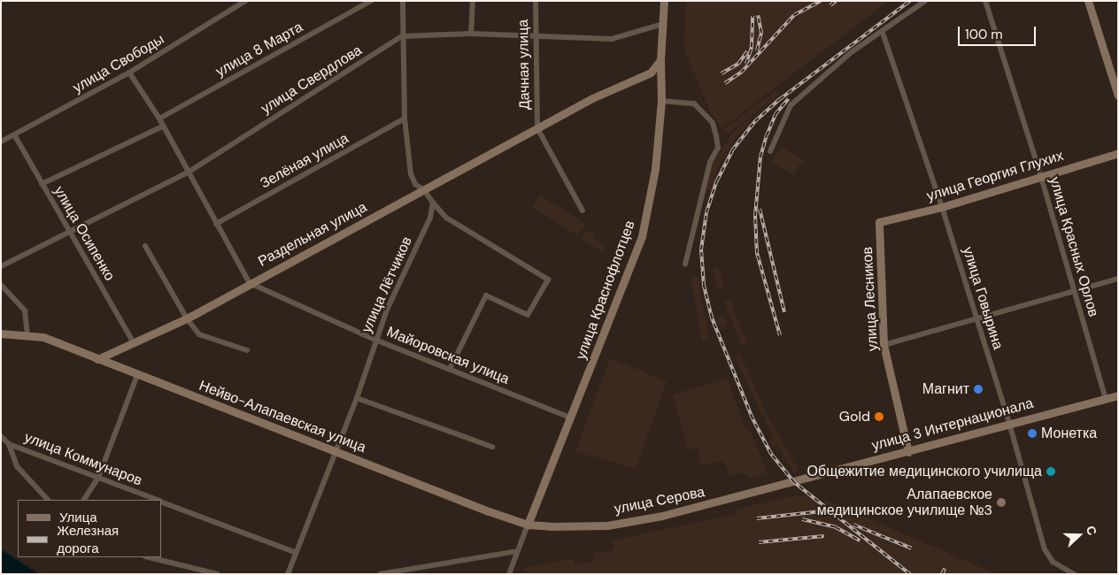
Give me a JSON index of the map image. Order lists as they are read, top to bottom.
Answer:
{
  "streets": {
    "street": [
      "улица 8 Марта",
      "улица Свободы",
      "Дачная улица",
      "улица Свердлова",
      "Зелёная улица",
      "улица Георгия Глухих",
      "улица Осипенко",
      "Раздельная улица",
      "улица Красных Орлов",
      "улица Лётчиков",
      "улица Краснофлотцев",
      "улица Говырина",
      "улица Лесников",
      "Майоровская улица",
      "Нейво-Алапаевская улица",
      "улица 3 Интернационала",
      "улица Коммунаров",
      "улица Серова"
    ]
  },
  "crossings": [
    ["улица Свободы", "улица Осипенко"],
    ["Дачная улица", "Раздельная улица"],
    ["улица Свердлова", "улица Осипенко"],
    ["улица Георгия Глухих", "улица Красных Орлов"],
    ["улица Георгия Глухих", "улица Говырина"],
    ["улица Георгия Глухих", "улица Лесников"],
    ["улица Осипенко", "Раздельная улица"],
    ["Раздельная улица", "улица Краснофлотцев"],
    ["Раздельная улица", "Майоровская улица"],
    ["Раздельная улица", "Нейво-Алапаевская улица"],
    ["улица Красных Орлов", "улица 3 Интернационала"],
    ["улица Лётчиков", "Майоровская улица"],
    ["улица Лётчиков", "Нейво-Алапаевская улица"],
    ["улица Лётчиков", "улица Коммунаров"],
    ["улица Краснофлотцев", "Майоровская улица"],
    ["улица Краснофлотцев", "Нейво-Алапаевская улица"],
    ["улица Краснофлотцев", "улица Серова"],
    ["улица Говырина", "улица 3 Интернационала"],
    ["улица Лесников", "улица 3 Интернационала"],
    ["Нейво-Алапаевская улица", "улица Серова"],
    ["улица 3 Интернационала", "улица Серова"]
  ],
  "places": [
    "Магнит",
    "Gold",
    "Монетка",
    "Общежитие медицинского училища",
    "Алапаевское медицинское училище №3"
  ],
  "legend": ["Улица", "Железная дорога"],
  "scale_bar": "100 m",
  "north": "right"
}
